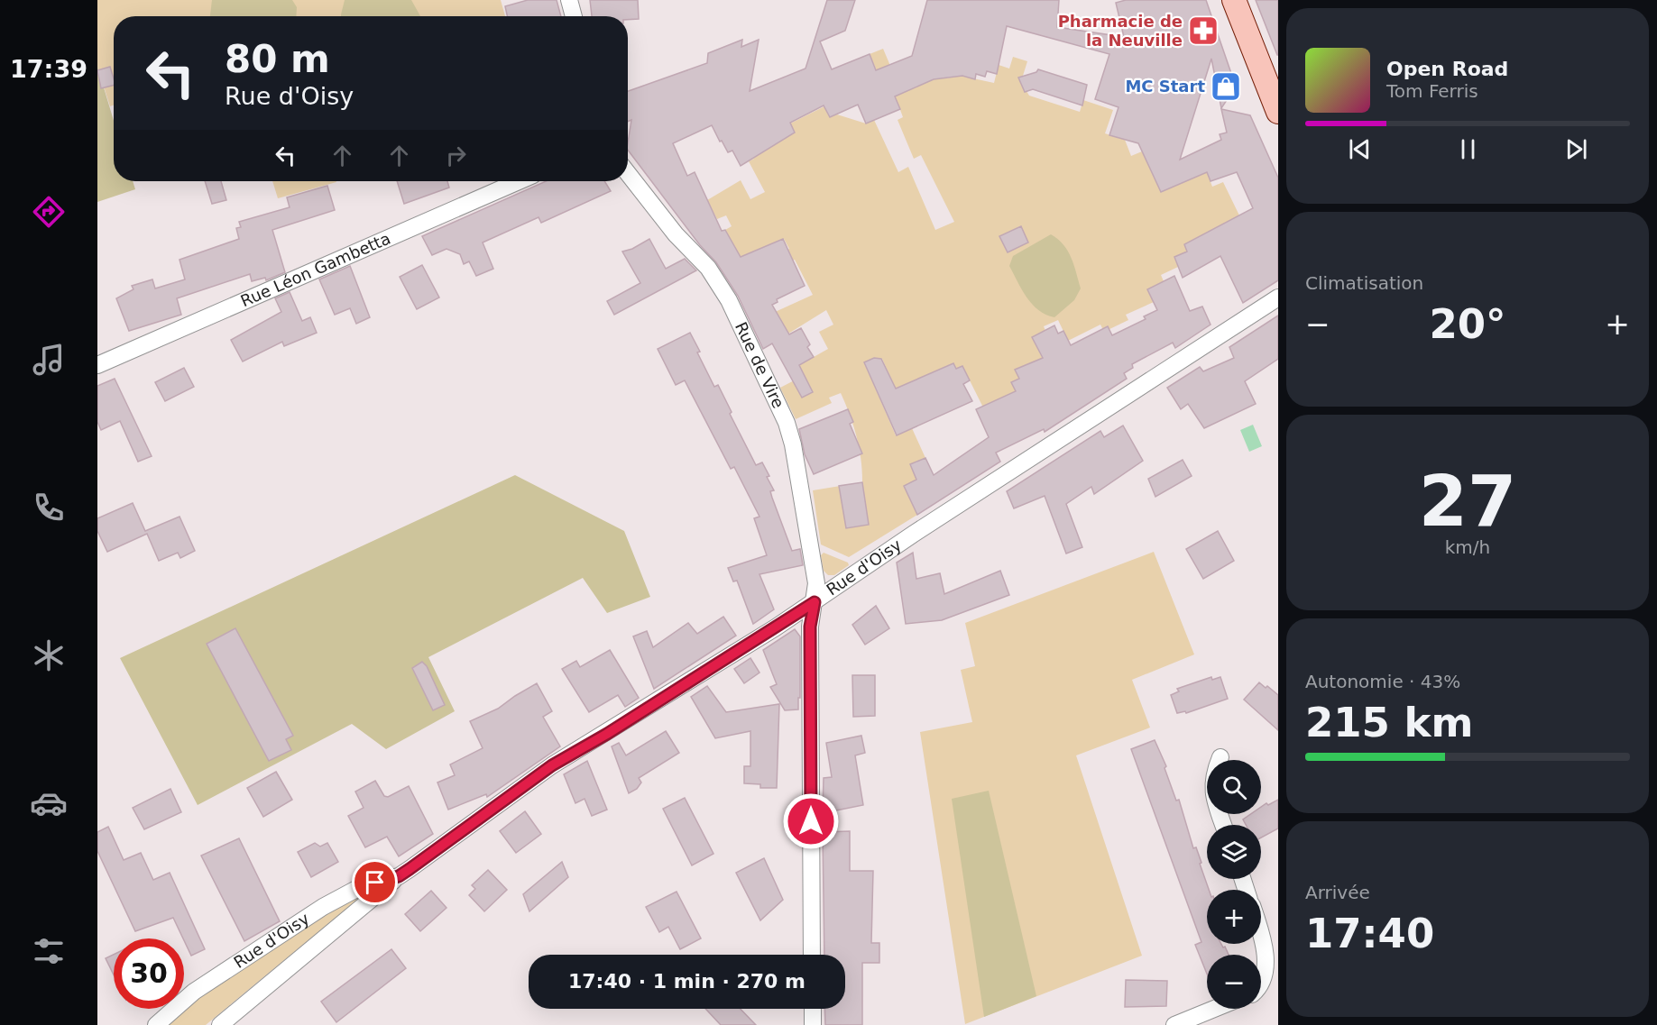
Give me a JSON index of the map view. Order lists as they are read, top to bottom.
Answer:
{
  "streets": {
    "street": ["Rue Léon Gambetta", "Rue de Vire", "Rue d'Oisy"]
  },
  "crossings": [
    ["Rue de Vire", "Rue d'Oisy"]
  ],
  "places": {
    "pharmacy": ["Pharmacie de la Neuville"],
    "shop": ["MC Start"]
  },
  "page": {
    "tabs": "17:39",
    "turn": ["80 m", "Rue d'Oisy"],
    "song": ["Open Road", "Tom Ferris"],
    "tile": [
      "Climatisation",
      ["27", "km/h"],
      ["Autonomie · 43%", "215 km"],
      ["Arrivée", "17:40"]
    ],
    "heat": ["−", "20°", "+"],
    "map_buttons": ["+", "−"],
    "limit": "30",
    "trip": "17:40 · 1 min · 270 m"
  }
}
